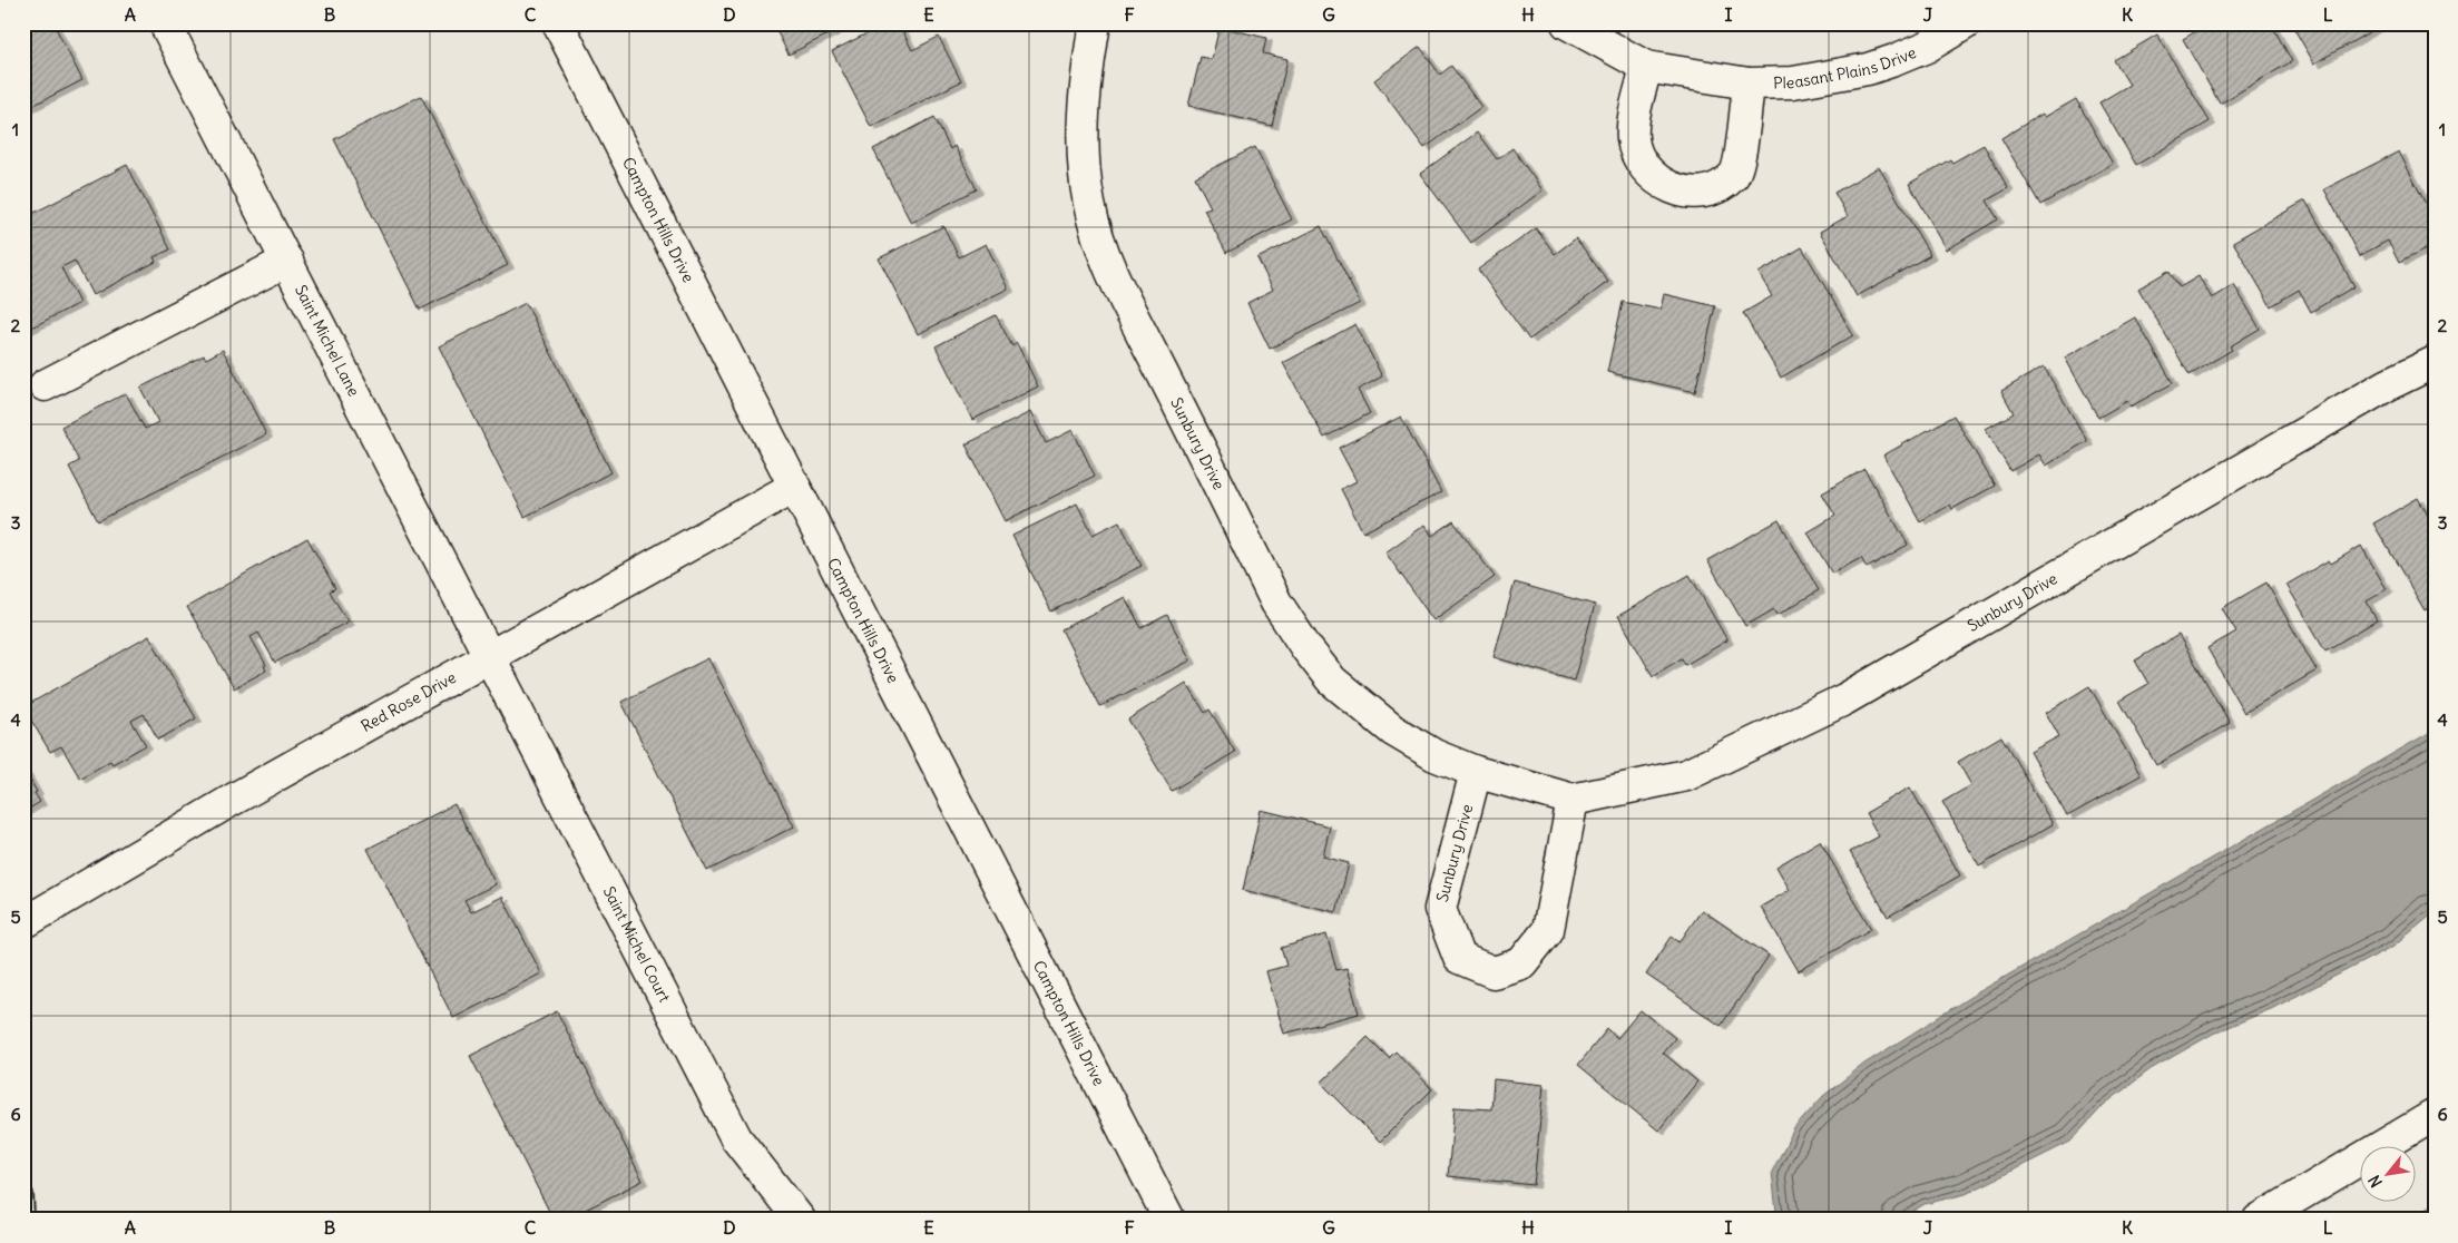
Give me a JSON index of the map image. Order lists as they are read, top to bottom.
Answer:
{
  "streets": {
    "street": [
      "Pleasant Plains Drive",
      "Campton Hills Drive",
      "Saint Michel Lane",
      "Sunbury Drive",
      "Red Rose Drive",
      "Saint Michel Court"
    ]
  },
  "crossings": [
    ["Campton Hills Drive", "Red Rose Drive"],
    ["Saint Michel Lane", "Red Rose Drive"],
    ["Saint Michel Lane", "Saint Michel Court"],
    ["Red Rose Drive", "Saint Michel Court"]
  ],
  "north": "bottom left",
  "grid": {
    "columns": [
      "A",
      "B",
      "C",
      "D",
      "E",
      "F",
      "G",
      "H",
      "I",
      "J",
      "K",
      "L"
    ],
    "rows": [
      "1",
      "2",
      "3",
      "4",
      "5",
      "6"
    ]
  }
}
